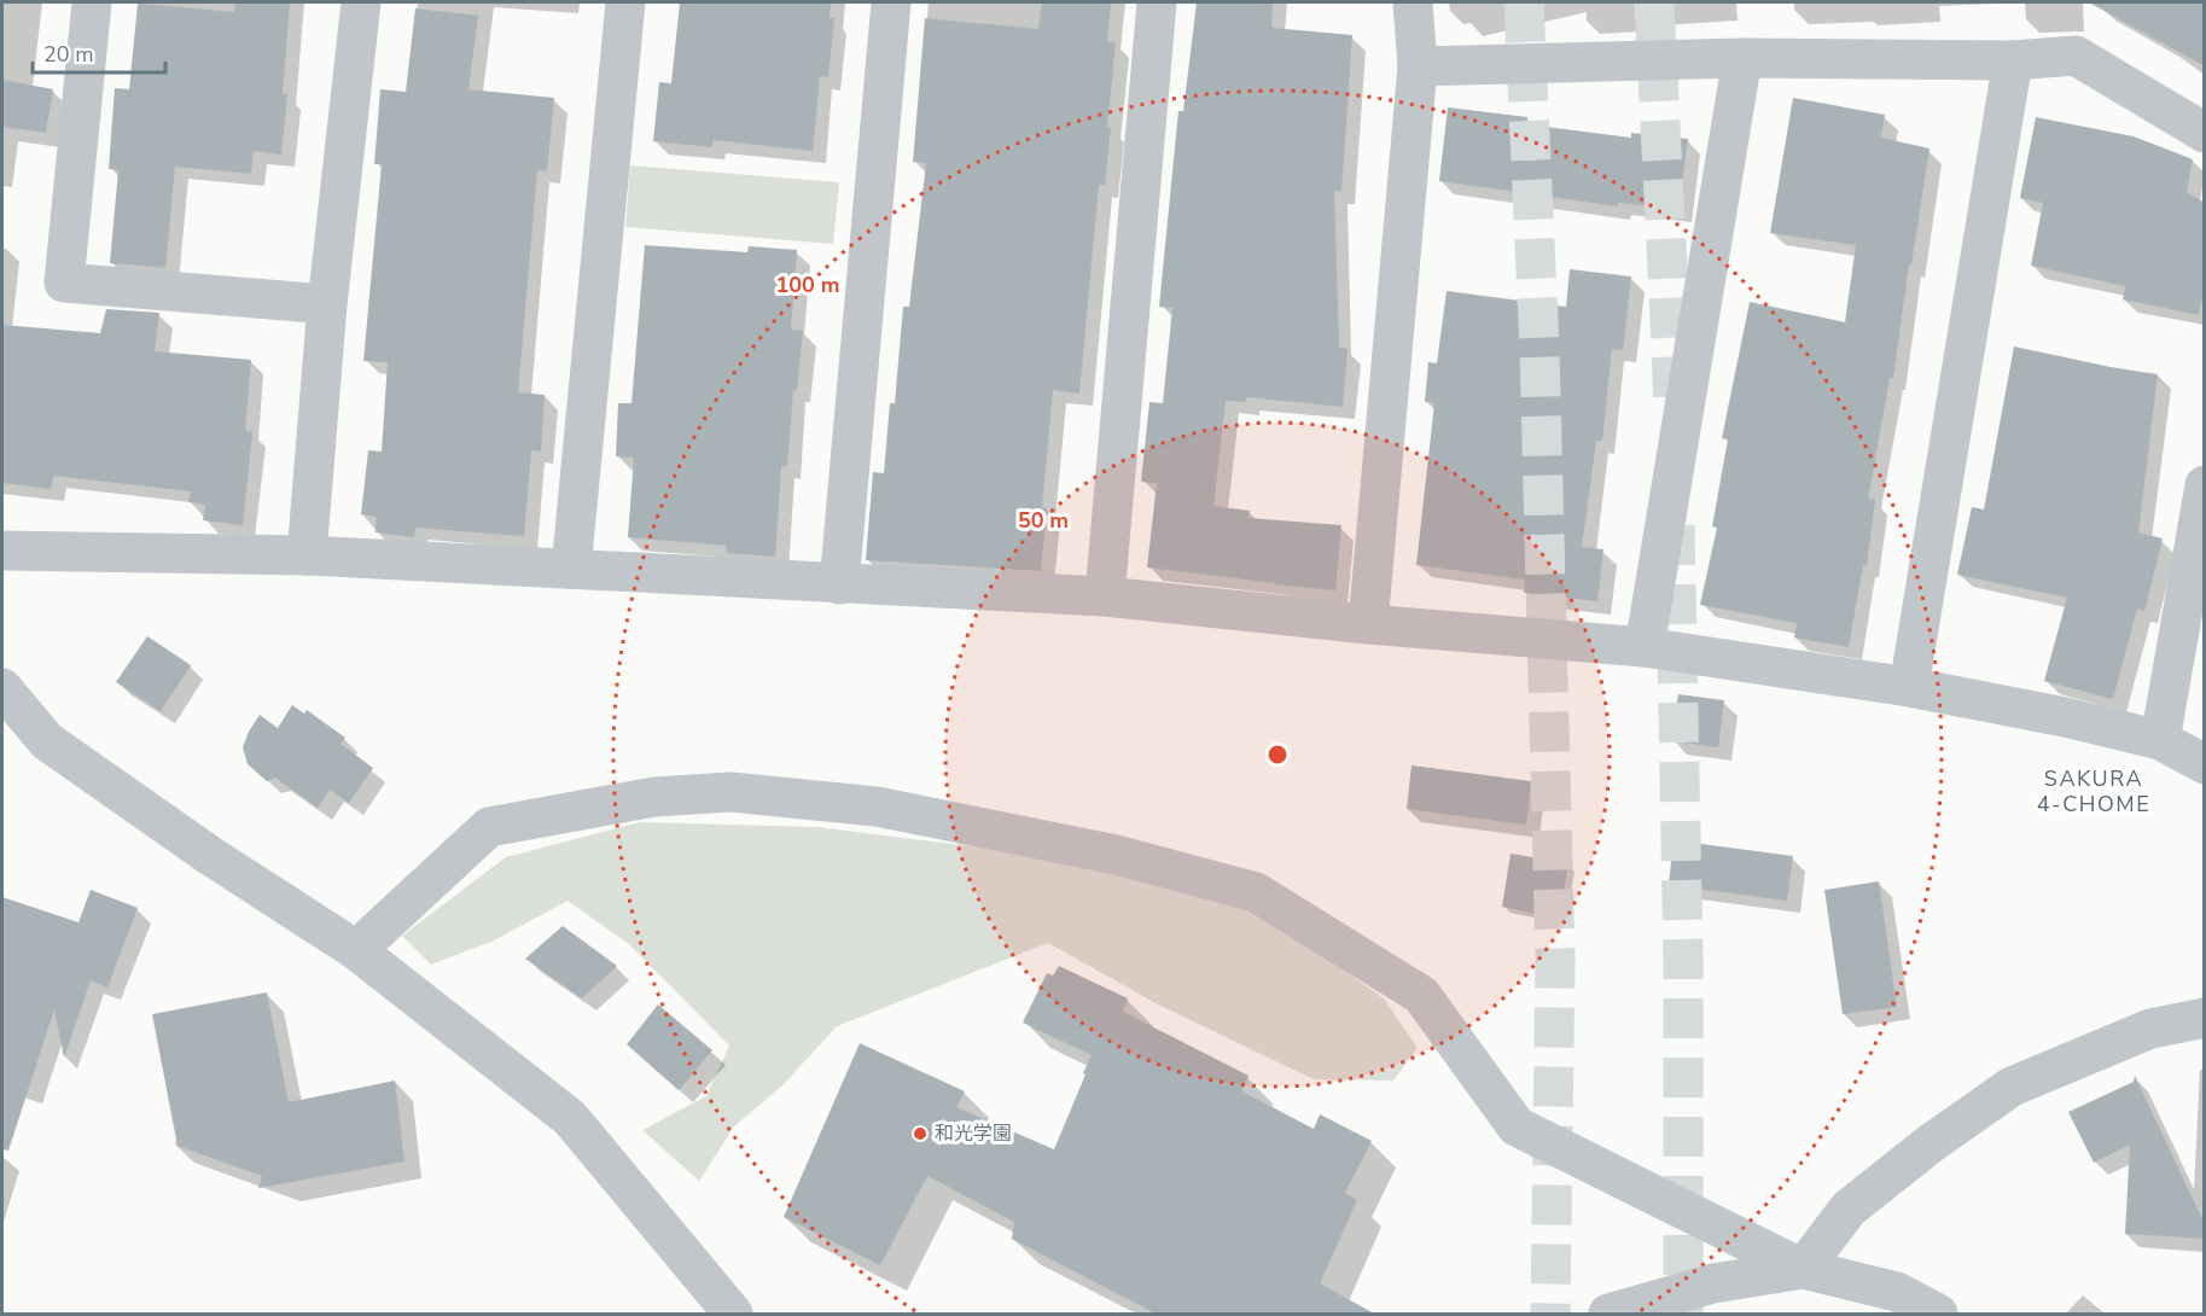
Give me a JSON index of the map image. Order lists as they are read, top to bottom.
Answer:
{
  "districts": ["SAKURA 4-CHOME"],
  "places": ["和光学園"],
  "scale_bar": "20 m",
  "rings": ["100 m", "50 m"]
}
